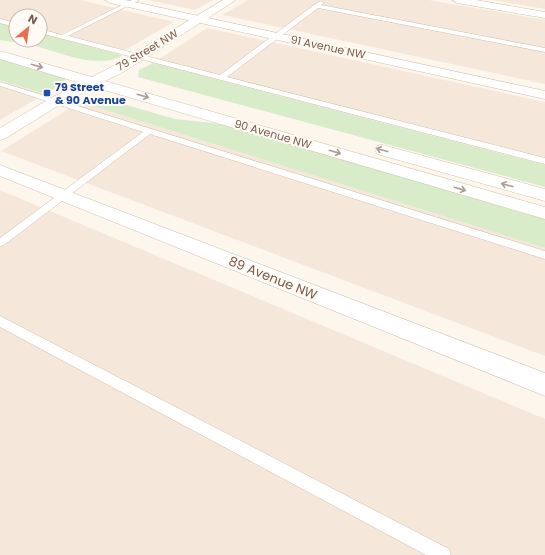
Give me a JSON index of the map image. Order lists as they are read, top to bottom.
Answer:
{
  "streets": {
    "street": [
      "91 Avenue NW",
      "79 Street NW",
      "90 Avenue NW",
      "89 Avenue NW"
    ]
  },
  "crossings": [
    ["91 Avenue NW", "79 Street NW"],
    ["79 Street NW", "90 Avenue NW"]
  ],
  "places": {
    "transit": ["79 Street & 90 Avenue"]
  },
  "north": "top right"
}
